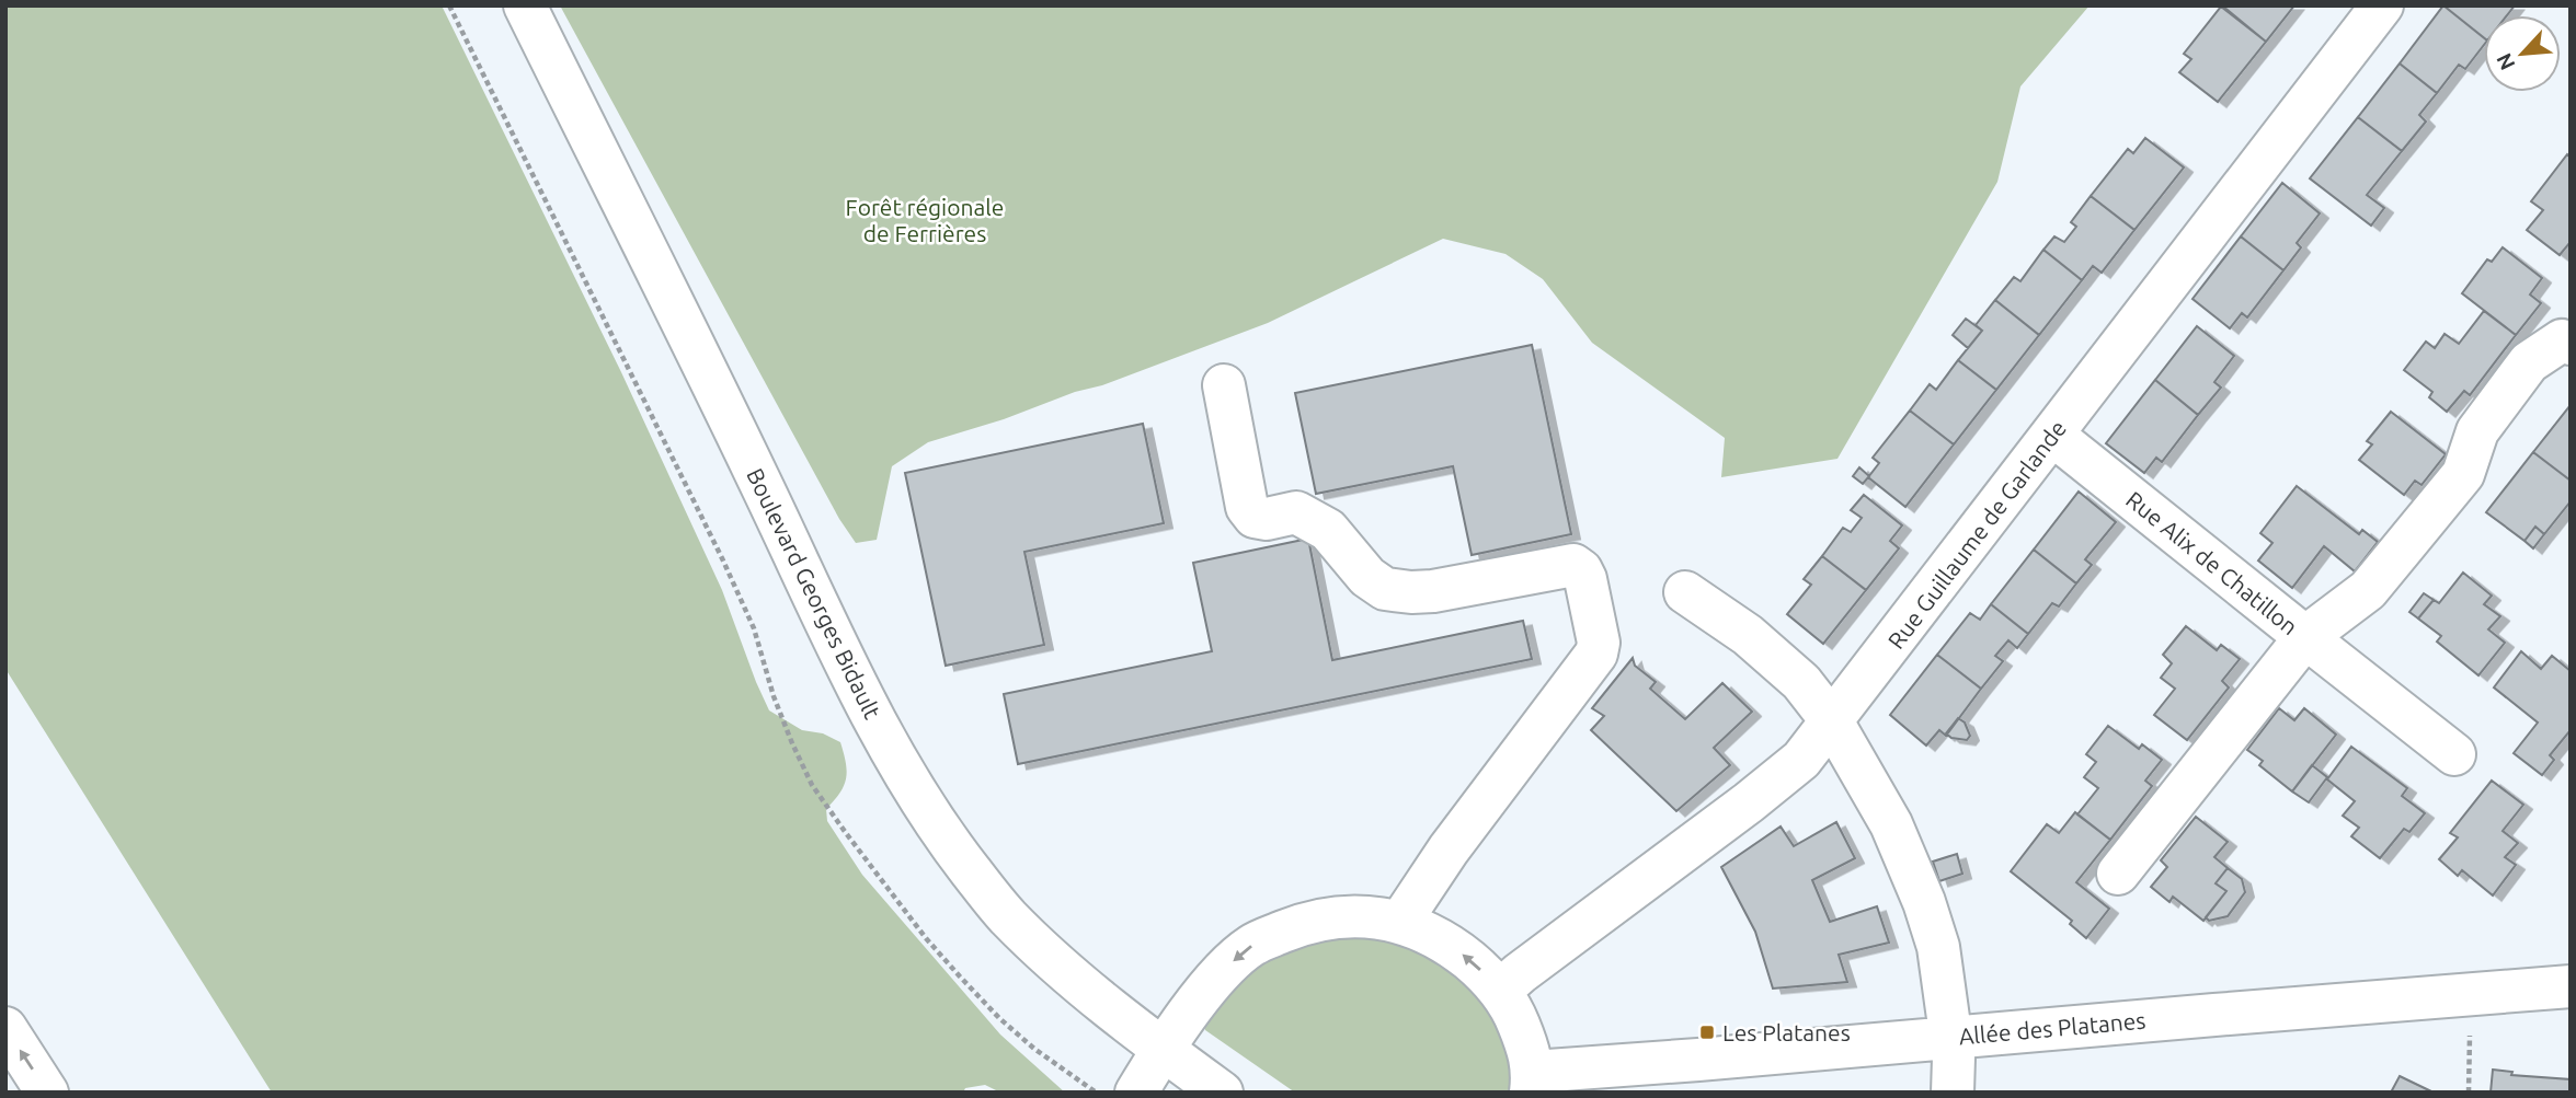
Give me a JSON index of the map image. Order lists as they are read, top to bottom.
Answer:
{
  "streets": {
    "main road": [
      "Rue Guillaume de Garlande",
      "Rue Alix de Chatillon",
      "Boulevard Georges Bidault",
      "Allée des Platanes"
    ]
  },
  "crossings": [
    ["Rue Guillaume de Garlande", "Rue Alix de Chatillon"]
  ],
  "parks": ["Forêt régionale de Ferrières"],
  "places": {
    "transit": ["Les Platanes"]
  },
  "north": "bottom left"
}
